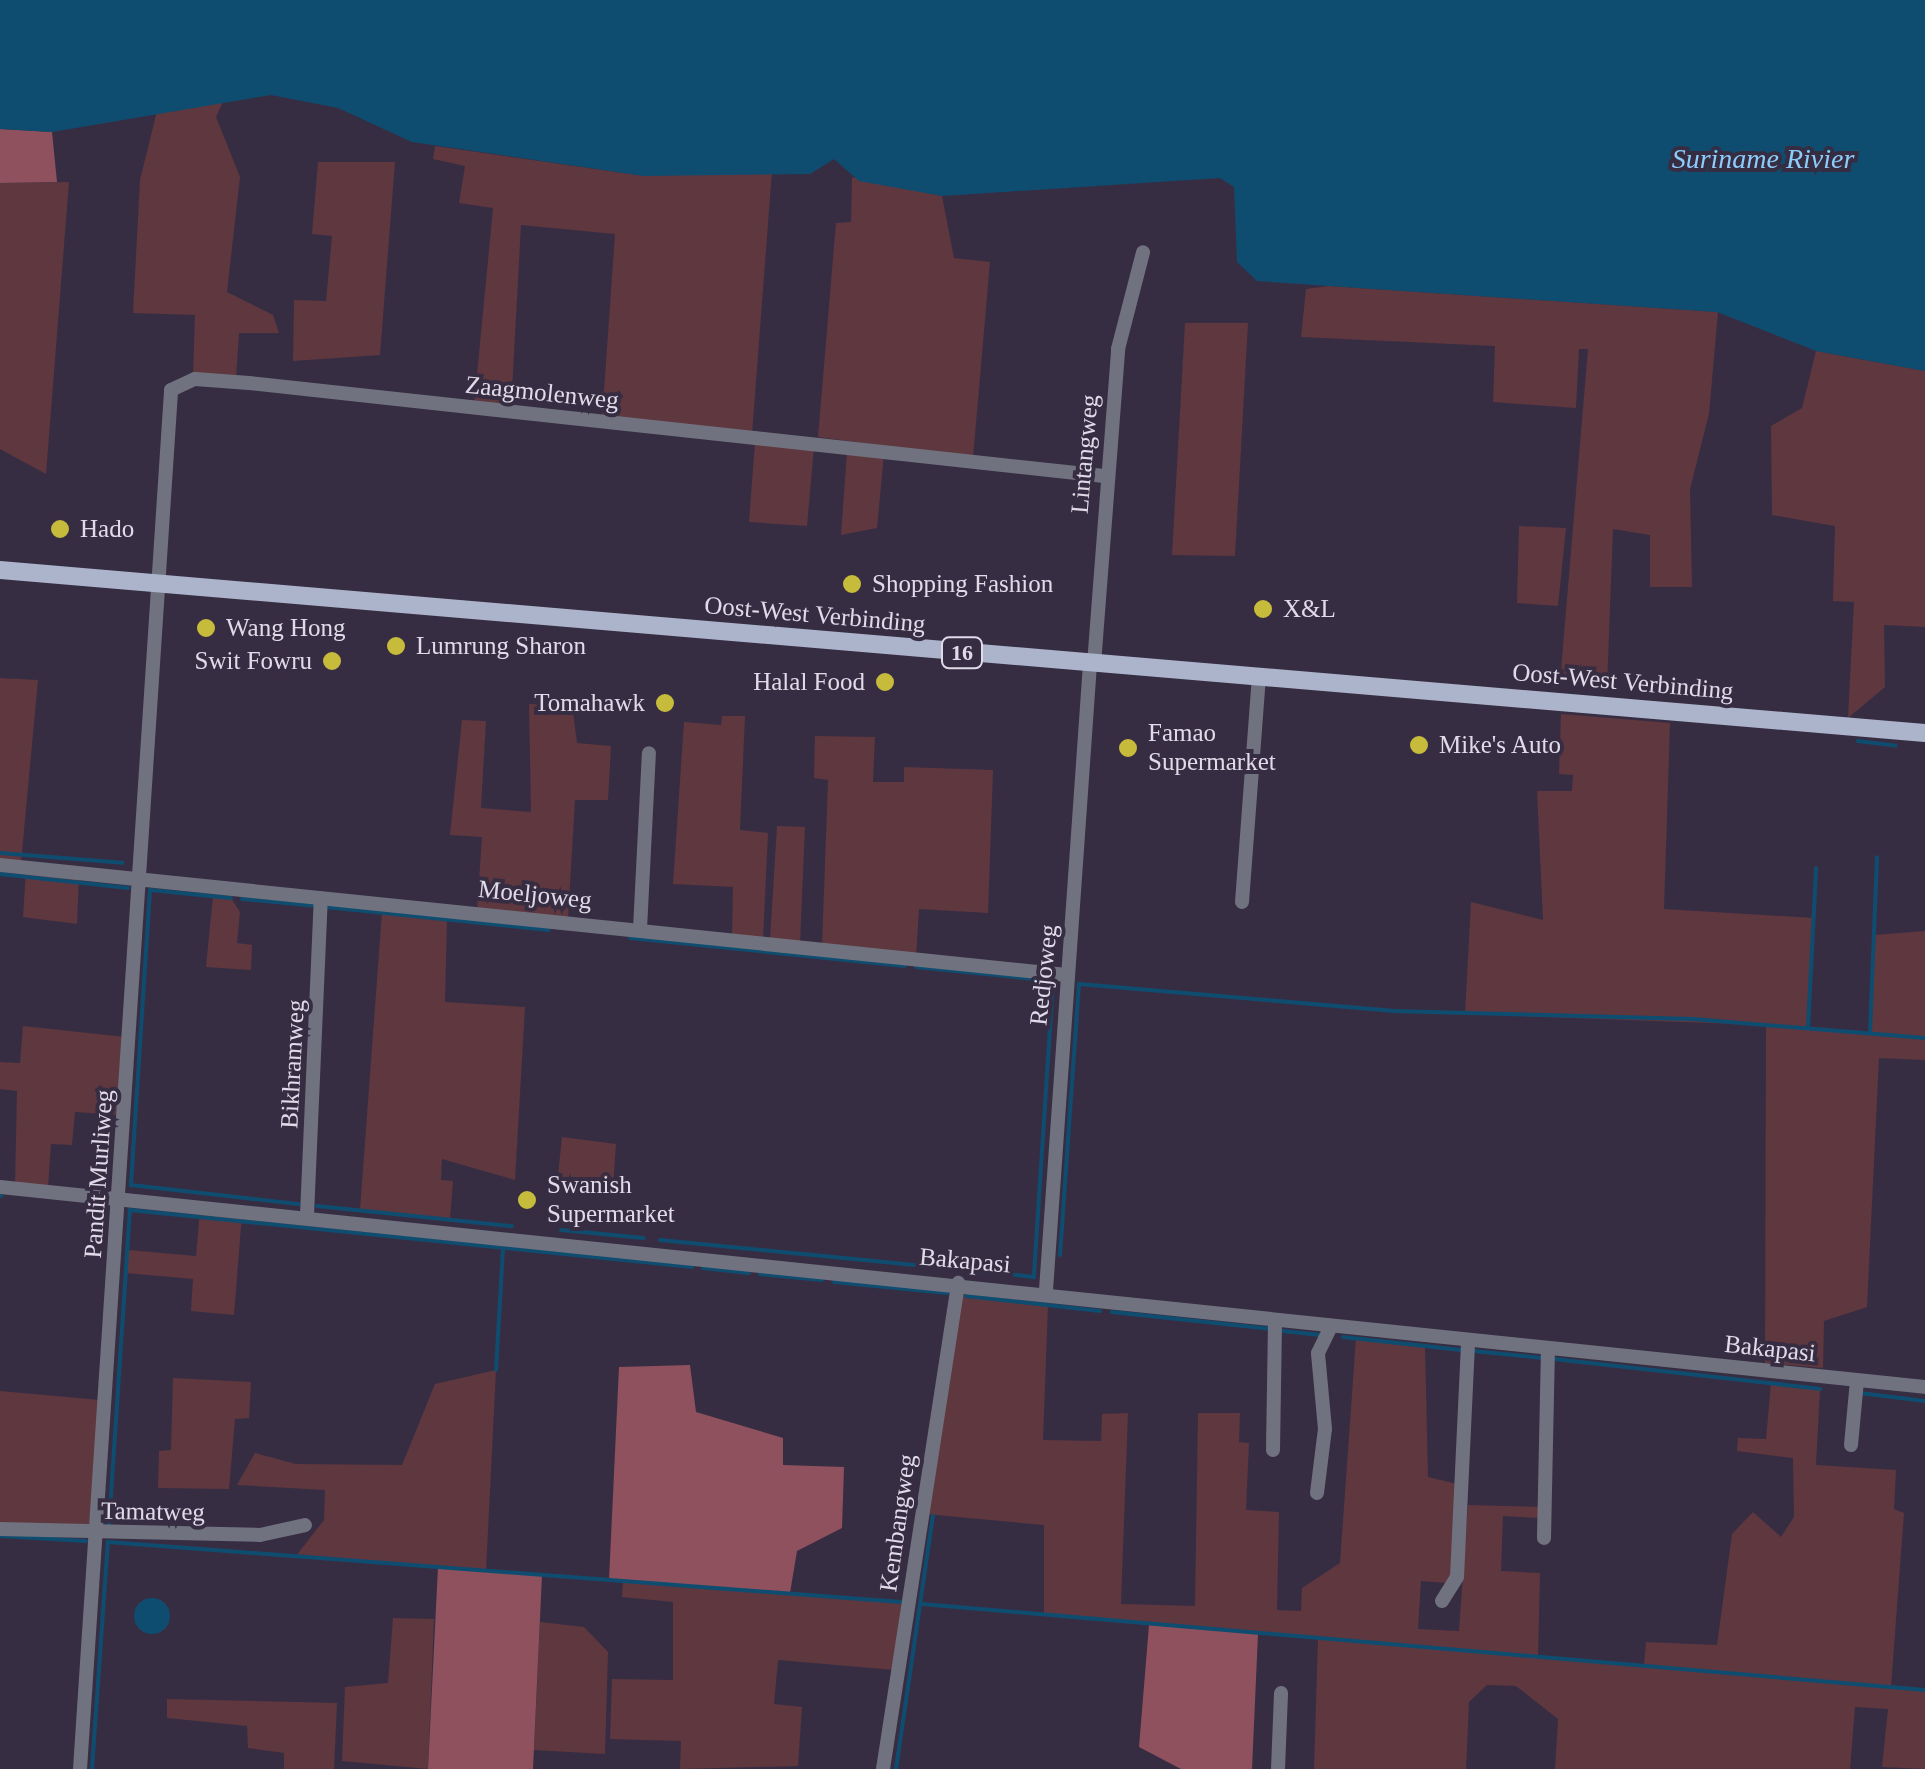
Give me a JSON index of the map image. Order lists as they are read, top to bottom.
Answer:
{
  "streets": {
    "main road": ["Oost-West Verbinding", "16"],
    "street": [
      "Zaagmolenweg",
      "Lintangweg",
      "Moeljoweg",
      "Redjoweg",
      "Bikhramweg",
      "Pandit Murliweg",
      "Bakapasi",
      "Tamatweg",
      "Kembangweg"
    ]
  },
  "crossings": [
    ["Zaagmolenweg", "Lintangweg"],
    ["Zaagmolenweg", "Oost-West Verbinding"],
    ["Zaagmolenweg", "Pandit Murliweg"],
    ["Lintangweg", "Oost-West Verbinding"],
    ["Lintangweg", "Redjoweg"],
    ["Oost-West Verbinding", "Redjoweg"],
    ["Oost-West Verbinding", "Pandit Murliweg"],
    ["Moeljoweg", "Redjoweg"],
    ["Moeljoweg", "Bikhramweg"],
    ["Moeljoweg", "Pandit Murliweg"],
    ["Redjoweg", "Bakapasi"],
    ["Bikhramweg", "Bakapasi"],
    ["Pandit Murliweg", "Bakapasi"],
    ["Pandit Murliweg", "Tamatweg"],
    ["Bakapasi", "Kembangweg"]
  ],
  "water": ["Suriname Rivier"],
  "places": [
    "Hado",
    "Shopping Fashion",
    "X&L",
    "Wang Hong",
    "Lumrung Sharon",
    "Swit Fowru",
    "Halal Food",
    "Tomahawk",
    "Mike's Auto",
    "Famao Supermarket",
    "Swanish Supermarket"
  ]
}
